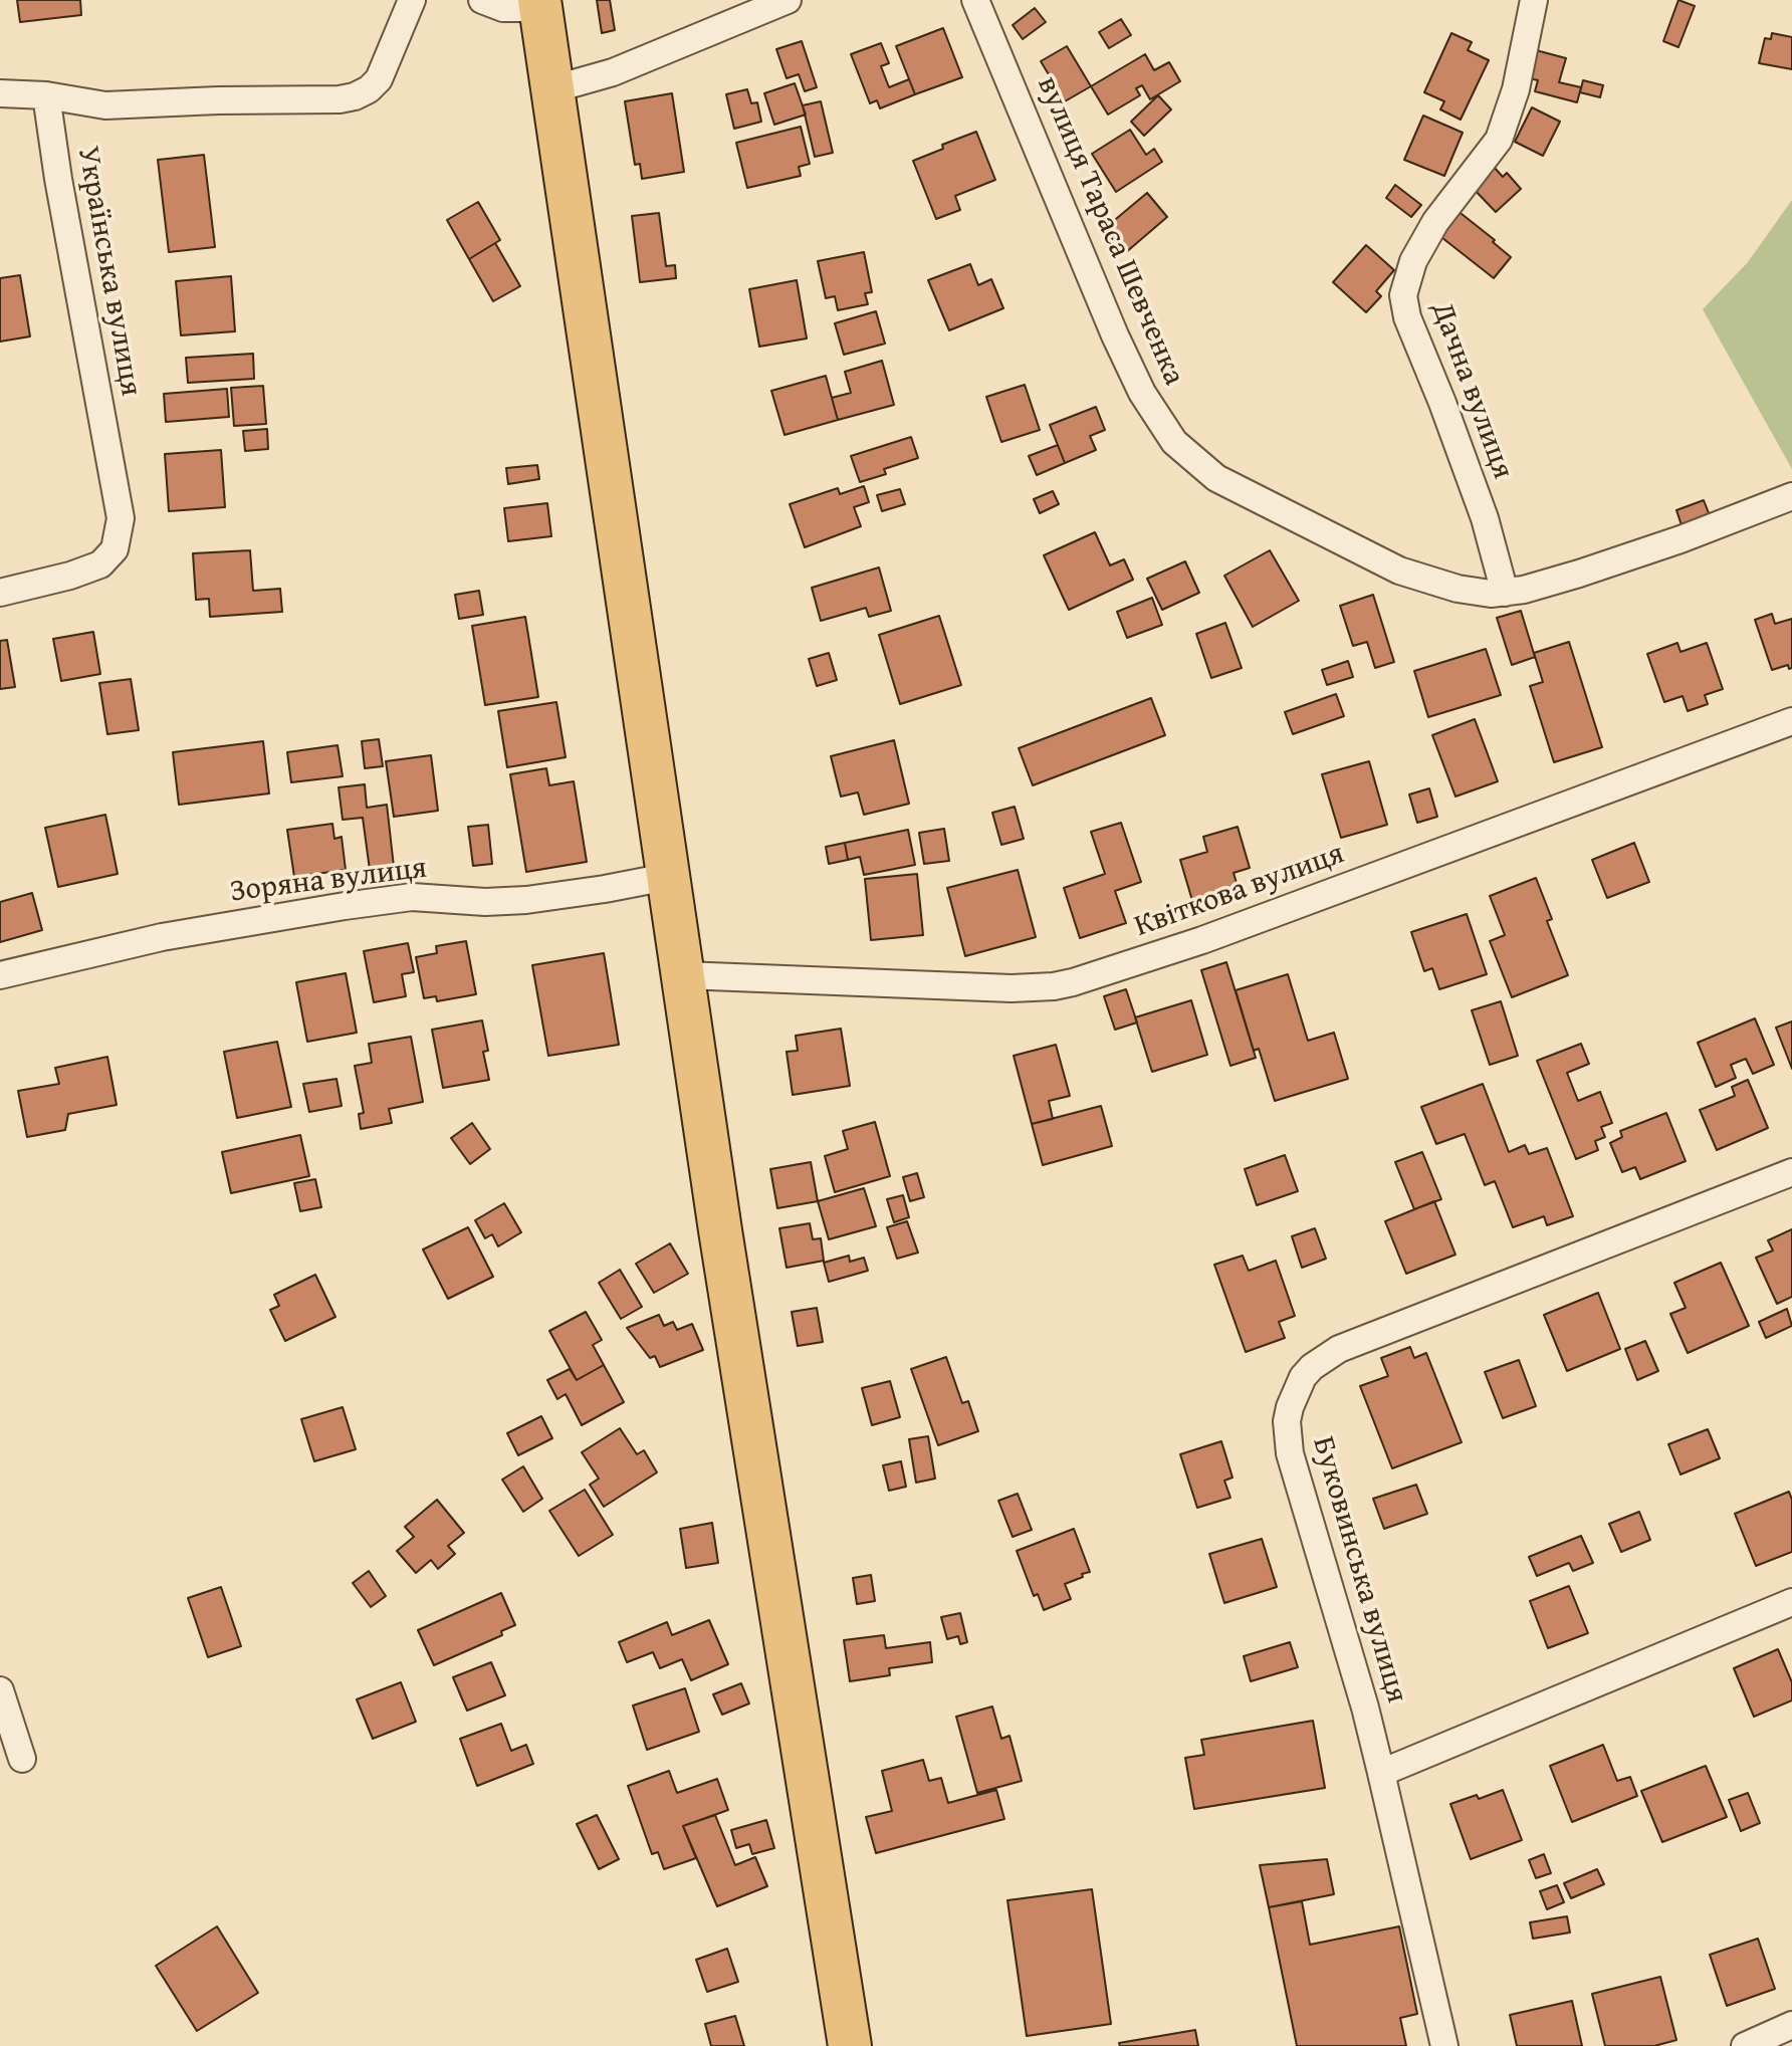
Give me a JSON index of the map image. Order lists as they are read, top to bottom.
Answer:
{
  "streets": {
    "street": [
      "вулиця Тараса Шевченка",
      "Українська вулиця",
      "Дачна вулиця",
      "Зоряна вулиця",
      "Квіткова вулиця",
      "Буковинська вулиця"
    ]
  },
  "crossings": [
    ["вулиця Тараса Шевченка", "Дачна вулиця"]
  ]
}
